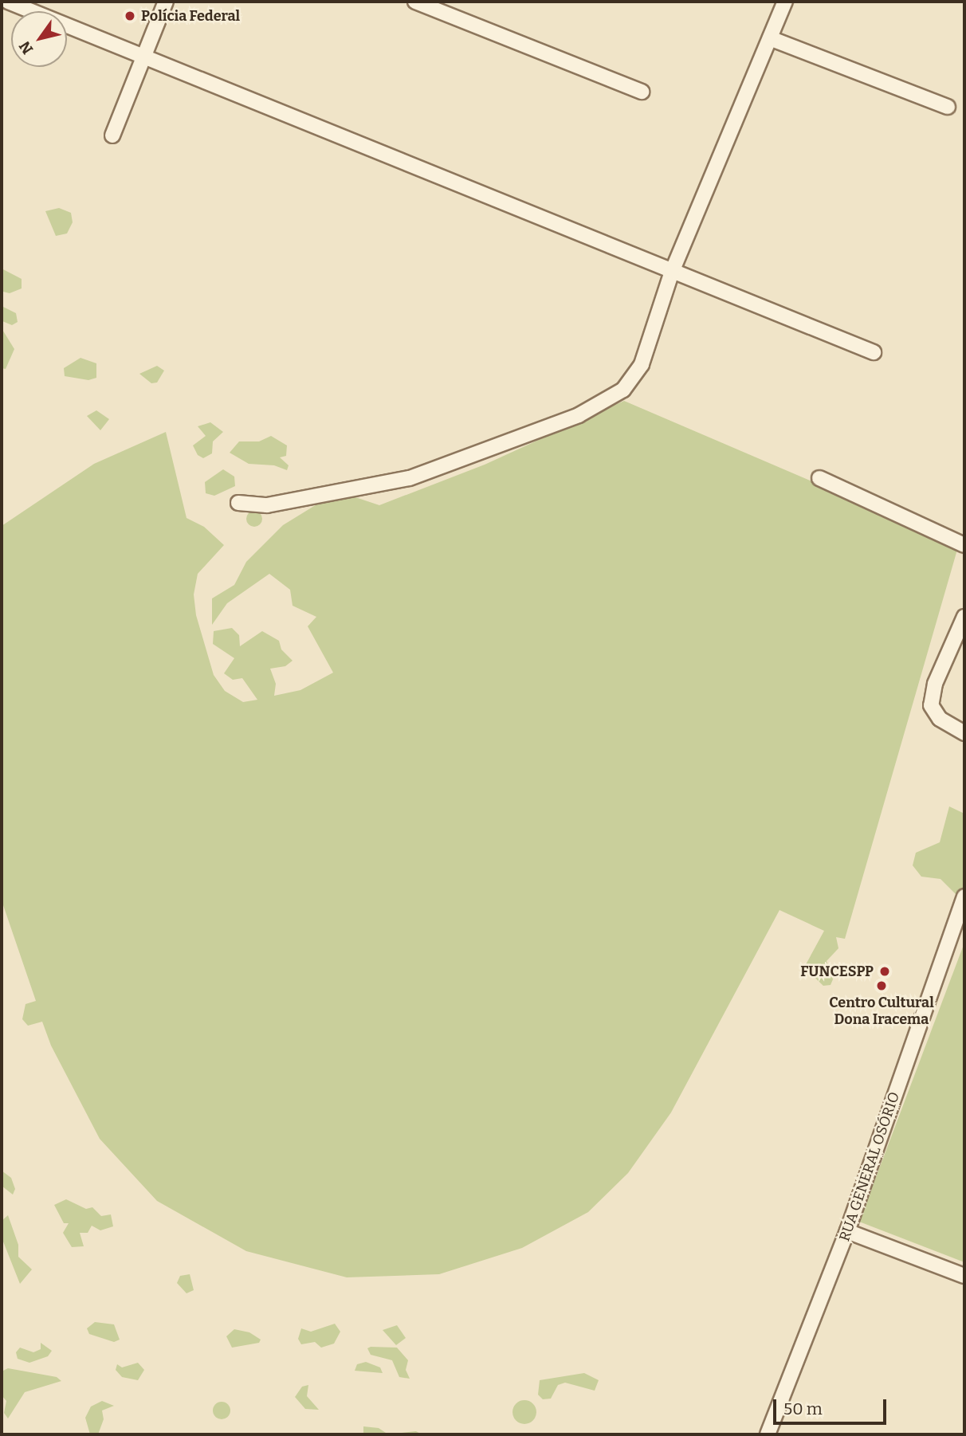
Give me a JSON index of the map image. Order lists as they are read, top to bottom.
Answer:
{
  "streets": {
    "street": ["RUA GENERAL OSÓRIO"]
  },
  "places": ["Polícia Federal", "FUNCESPP", "Centro Cultural Dona Iracema"],
  "scale_bar": "50 m",
  "north": "bottom left"
}
